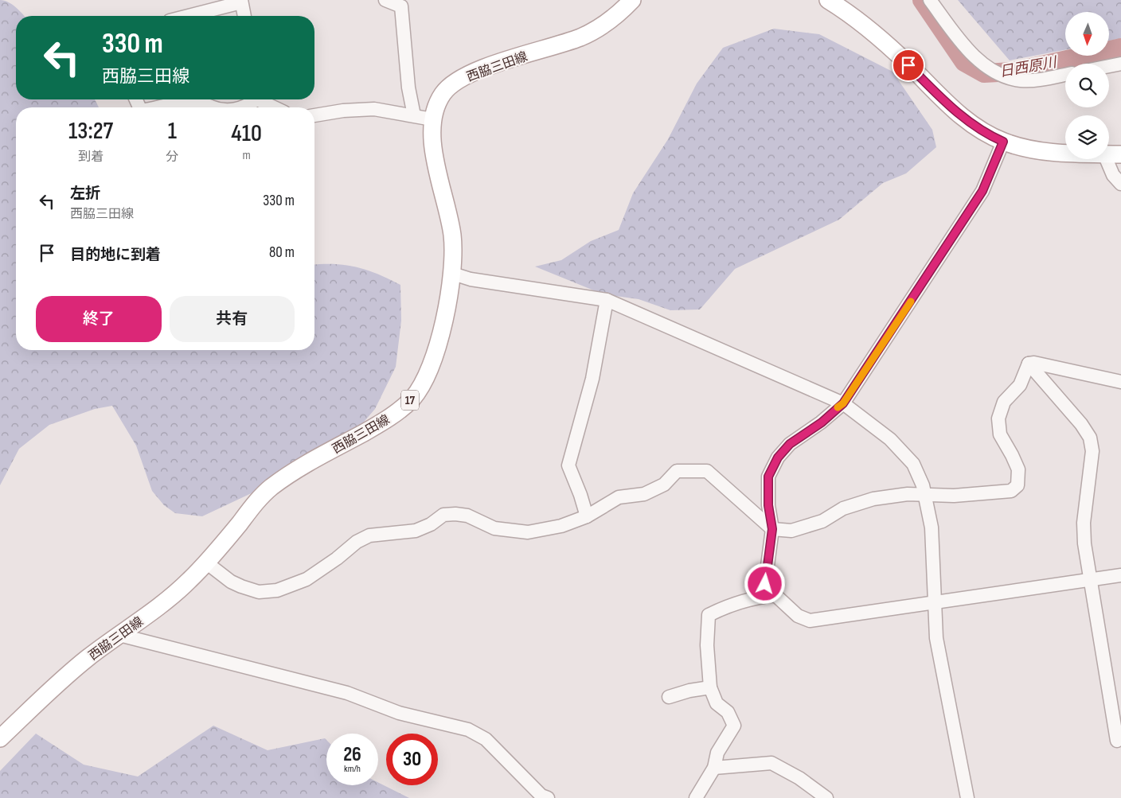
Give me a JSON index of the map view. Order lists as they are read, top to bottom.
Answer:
{
  "streets": {
    "main road": ["西脇三田線", "17"]
  },
  "water": ["日西原川"],
  "north": "bottom",
  "page": {
    "turn": ["330 m", "西脇三田線"],
    "eta": [
      "13:27",
      "到着",
      "1",
      "分",
      "410",
      "m"
    ],
    "list": [
      {
        "name": "左折",
        "note": "西脇三田線",
        "value": "330 m"
      },
      {
        "name": "目的地に到着",
        "value": "80 m"
      }
    ],
    "buttons": ["終了", "共有"],
    "speed": "26 km/h",
    "limit": "30"
  }
}
